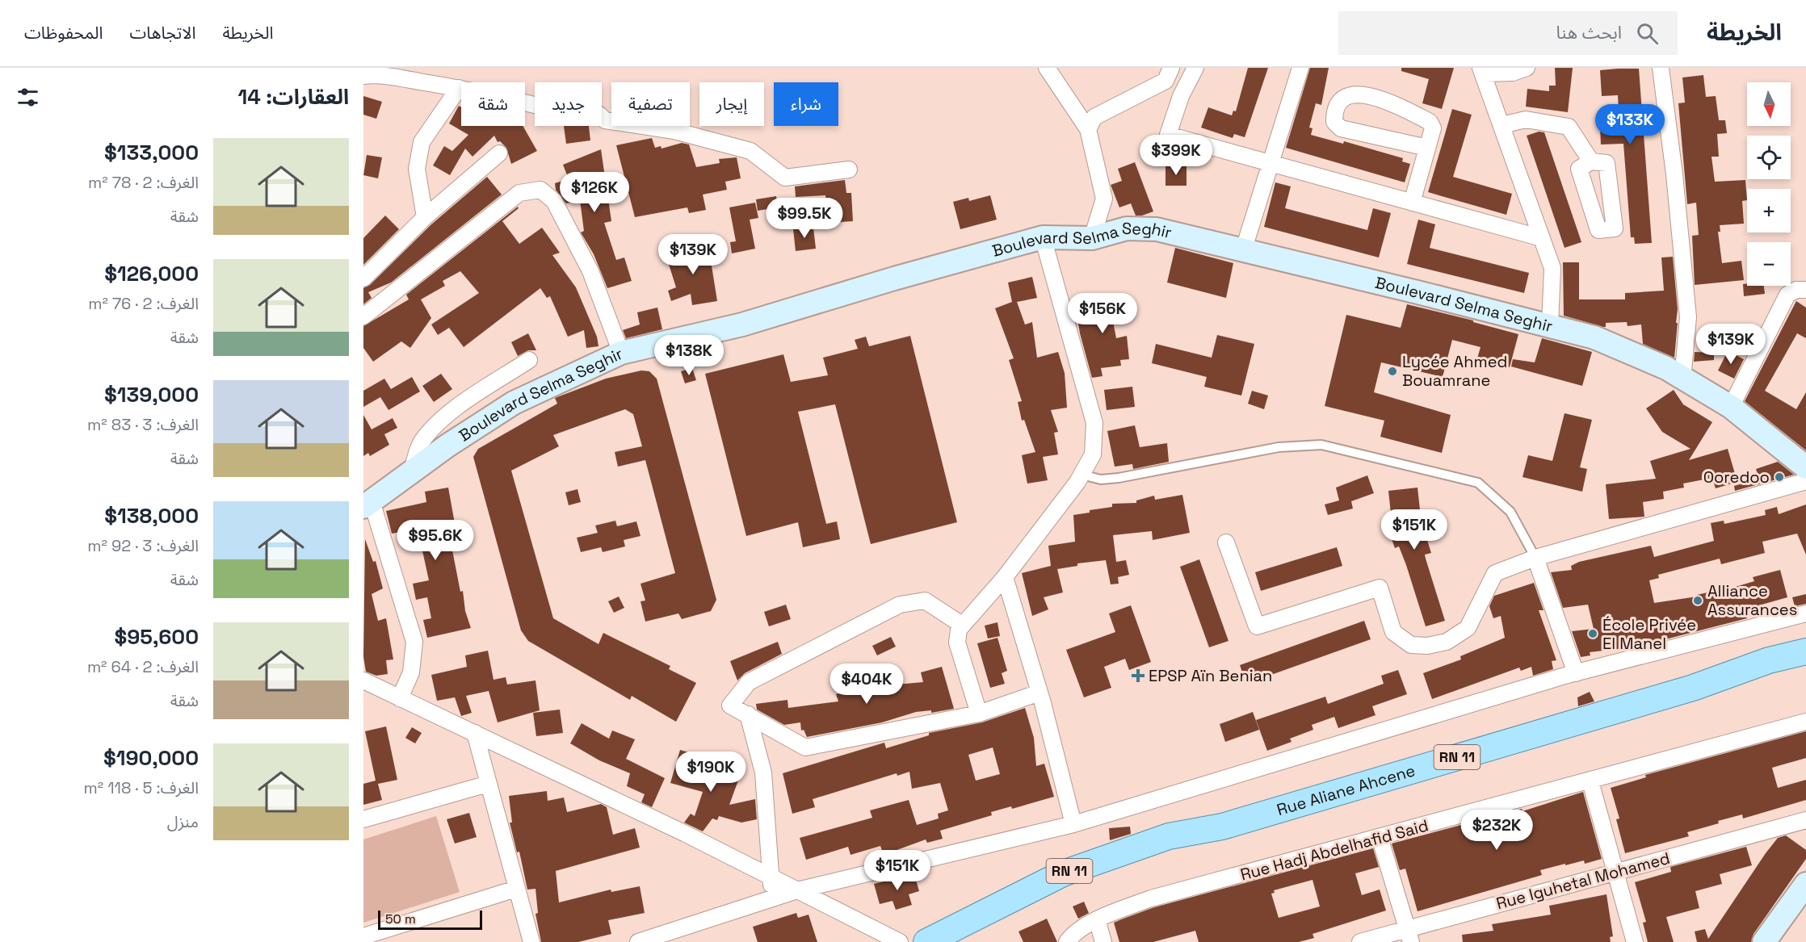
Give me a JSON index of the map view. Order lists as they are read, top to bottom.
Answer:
{
  "streets": {
    "main road": ["Boulevard Selma Seghir", "RN 11", "Rue Aliane Ahcene"],
    "street": ["Rue Hadj Abdelhafid Said", "Rue Iguhetal Mohamed"]
  },
  "places": {
    "other": [
      "Lycée Ahmed Bouamrane",
      "Ooredoo",
      "Alliance Assurances",
      "École Privée El Manel"
    ],
    "health": ["EPSP Aïn Benian"]
  },
  "scale_bar": "50 m",
  "north": "bottom",
  "page": {
    "header": "الخريطة",
    "search": "ابحث هنا",
    "nav": ["الخريطة", "الاتجاهات", "المحفوظات"],
    "heading": "العقارات: 14",
    "map_buttons": ["+", "−"],
    "chip": [
      "شراء",
      "إيجار",
      "تصفية",
      "جديد",
      "شقة"
    ],
    "price": [
      "$133K",
      "$399K",
      "$126K",
      "$99.5K",
      "$139K",
      "$156K",
      "$139K",
      "$138K",
      "$151K",
      "$95.6K",
      "$404K",
      "$190K",
      "$232K",
      "$151K"
    ],
    "list": [
      {
        "name": "$133,000",
        "note": "الغرف: 2 · 78 m² · شقة"
      },
      {
        "name": "$126,000",
        "note": "الغرف: 2 · 76 m² · شقة"
      },
      {
        "name": "$139,000",
        "note": "الغرف: 3 · 83 m² · شقة"
      },
      {
        "name": "$138,000",
        "note": "الغرف: 3 · 92 m² · شقة"
      },
      {
        "name": "$95,600",
        "note": "الغرف: 2 · 64 m² · شقة"
      },
      {
        "name": "$190,000",
        "note": "الغرف: 5 · 118 m² · منزل"
      }
    ],
    "scale": "50 m"
  }
}
